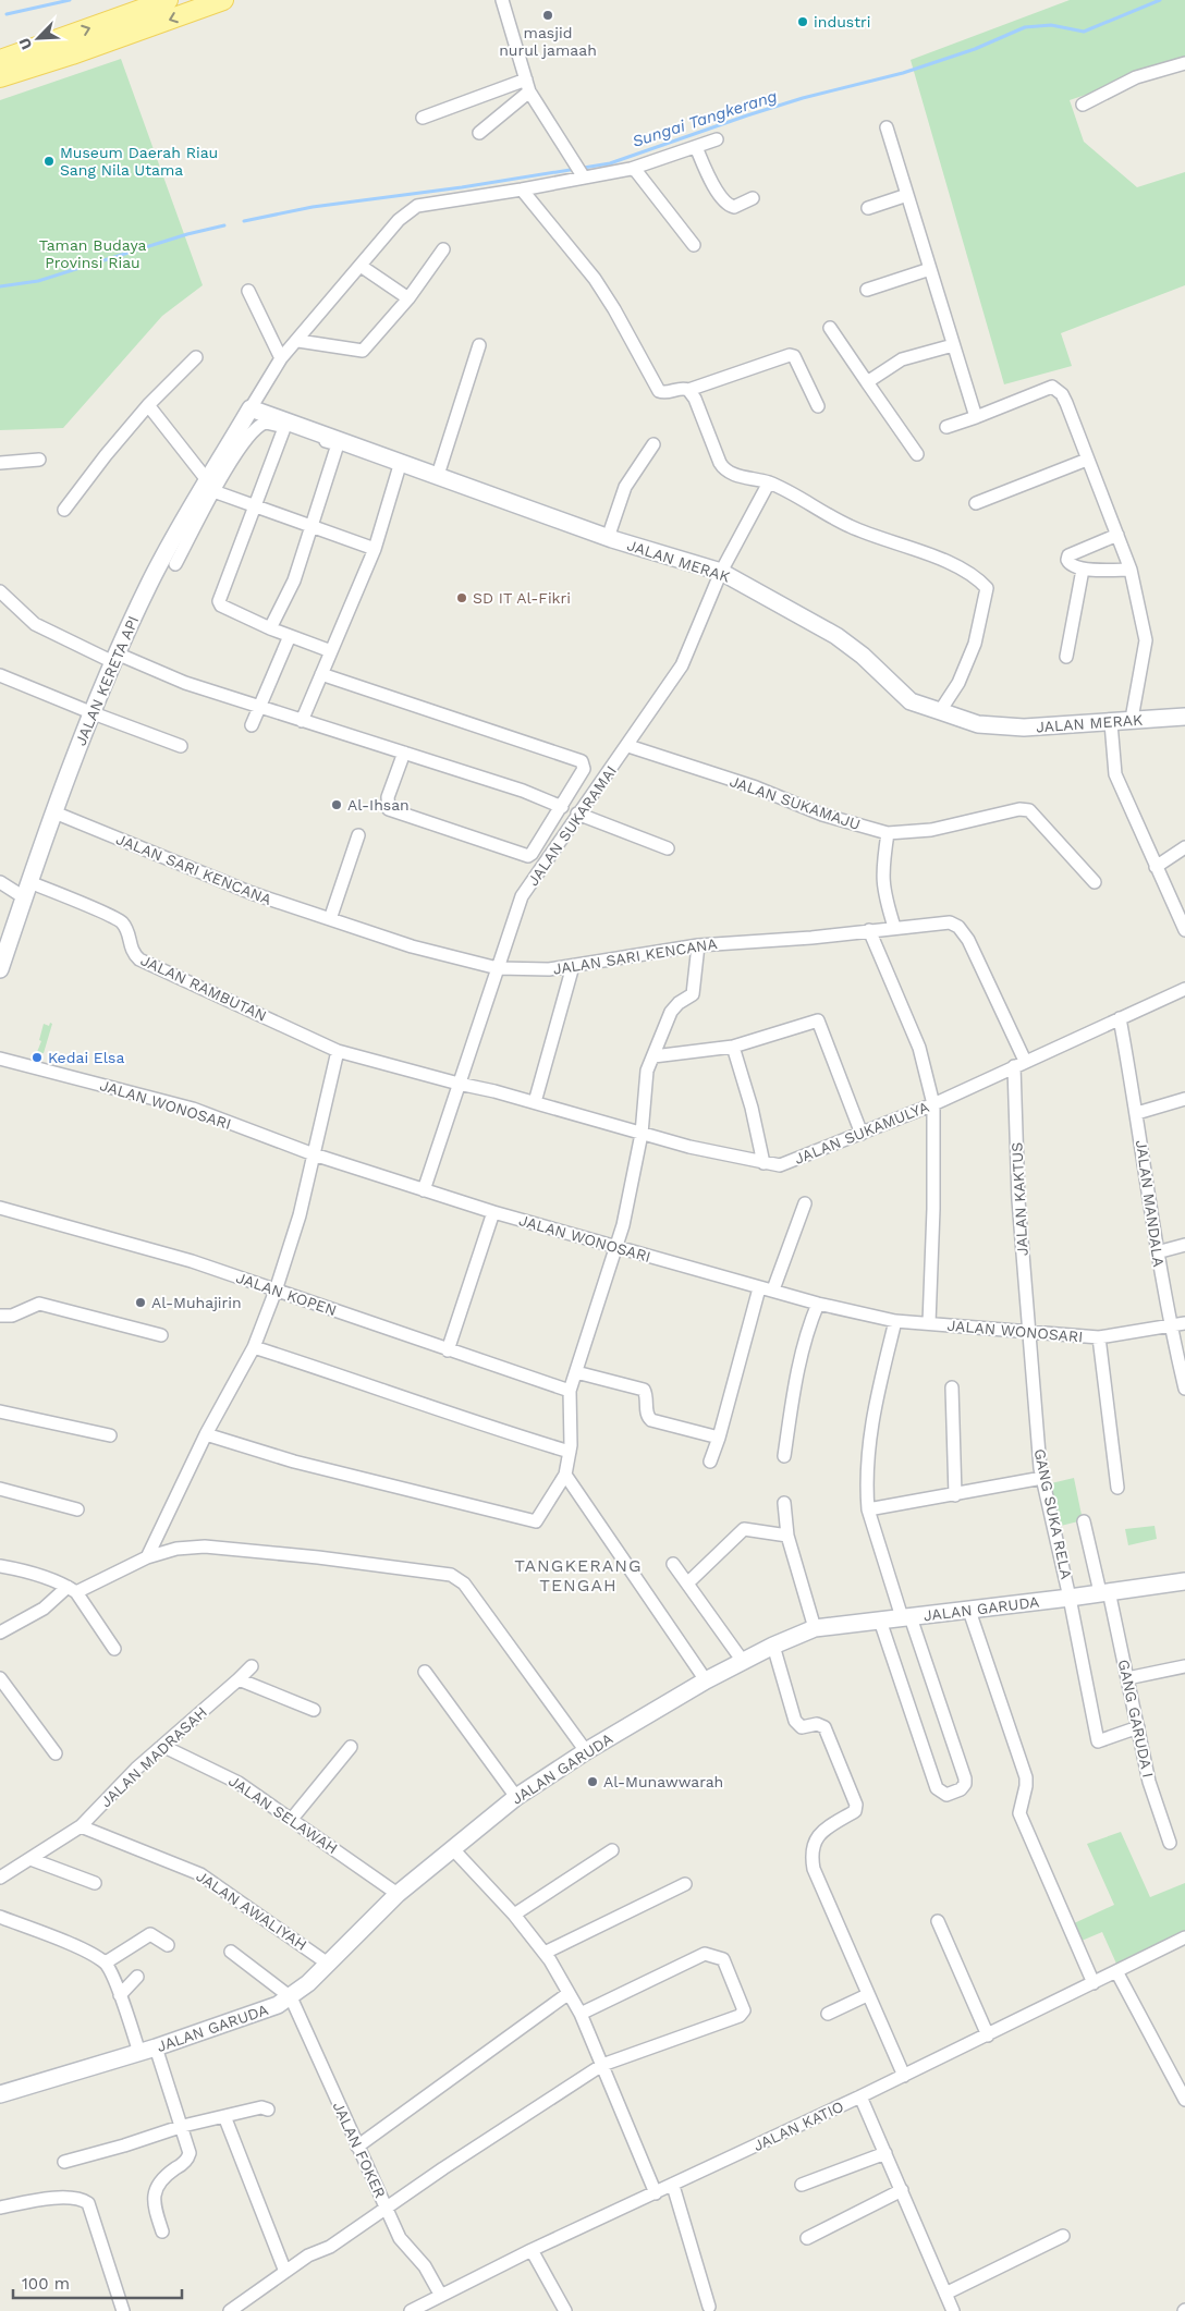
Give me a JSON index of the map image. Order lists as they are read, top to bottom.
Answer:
{
  "streets": {
    "street": [
      "JALAN MERAK",
      "JALAN KERETA API",
      "JALAN SUKAMAJU",
      "JALAN SUKARAMAI",
      "JALAN SARI KENCANA",
      "JALAN RAMBUTAN",
      "JALAN WONOSARI",
      "JALAN SUKAMULYA",
      "JALAN KAKTUS",
      "JALAN MANDALA",
      "JALAN KOPEN",
      "GANG SUKA RELA",
      "JALAN GARUDA",
      "GANG GARUDA I",
      "JALAN MADRASAH",
      "JALAN SELAWAH",
      "JALAN AWALIYAH",
      "JALAN KATIO",
      "JALAN FOKER"
    ]
  },
  "crossings": [
    ["JALAN MERAK", "JALAN KERETA API"],
    ["JALAN MERAK", "JALAN SUKARAMAI"],
    ["JALAN KERETA API", "JALAN SARI KENCANA"],
    ["JALAN KERETA API", "JALAN RAMBUTAN"],
    ["JALAN SUKAMAJU", "JALAN SUKARAMAI"],
    ["JALAN SUKARAMAI", "JALAN SARI KENCANA"],
    ["JALAN SUKARAMAI", "JALAN RAMBUTAN"],
    ["JALAN SUKARAMAI", "JALAN WONOSARI"],
    ["JALAN SUKARAMAI", "JALAN SUKAMULYA"],
    ["JALAN SARI KENCANA", "JALAN SUKAMULYA"],
    ["JALAN SARI KENCANA", "JALAN KAKTUS"],
    ["JALAN RAMBUTAN", "JALAN SUKAMULYA"],
    ["JALAN WONOSARI", "JALAN KAKTUS"],
    ["JALAN WONOSARI", "JALAN MANDALA"],
    ["JALAN WONOSARI", "GANG SUKA RELA"],
    ["JALAN SUKAMULYA", "JALAN KAKTUS"],
    ["JALAN SUKAMULYA", "JALAN MANDALA"],
    ["JALAN KAKTUS", "GANG SUKA RELA"],
    ["GANG SUKA RELA", "JALAN GARUDA"],
    ["GANG SUKA RELA", "GANG GARUDA I"],
    ["JALAN GARUDA", "GANG GARUDA I"],
    ["JALAN GARUDA", "JALAN SELAWAH"],
    ["JALAN GARUDA", "JALAN AWALIYAH"],
    ["JALAN GARUDA", "JALAN FOKER"],
    ["JALAN MADRASAH", "JALAN SELAWAH"],
    ["JALAN MADRASAH", "JALAN AWALIYAH"],
    ["JALAN KATIO", "JALAN FOKER"]
  ],
  "districts": ["TANGKERANG TENGAH"],
  "water": ["Sungai Tangkerang"],
  "parks": ["Taman Budaya Provinsi Riau"],
  "places": [
    "masjid nurul jamaah",
    "industri",
    "Museum Daerah Riau Sang Nila Utama",
    "SD IT Al-Fikri",
    "Al-Ihsan",
    "Kedai Elsa",
    "Al-Muhajirin",
    "Al-Munawwarah"
  ],
  "scale_bar": "100 m",
  "north": "bottom left"
}
